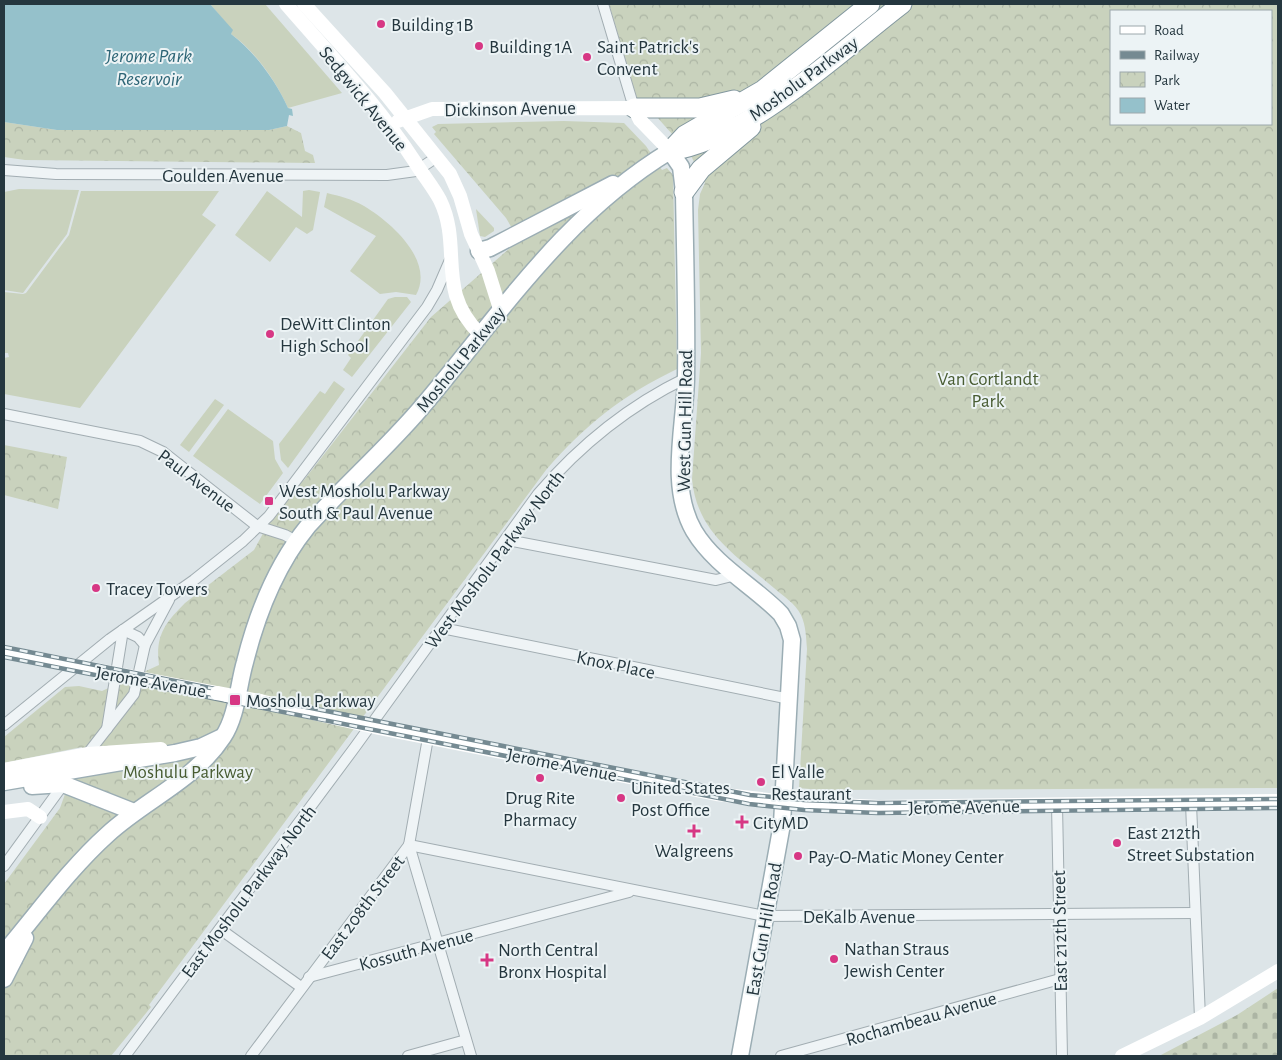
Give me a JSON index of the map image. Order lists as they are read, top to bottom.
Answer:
{
  "streets": {
    "highway": ["Mosholu Parkway"],
    "main road": [
      "Sedgwick Avenue",
      "Dickinson Avenue",
      "West Gun Hill Road",
      "Jerome Avenue",
      "East Gun Hill Road"
    ],
    "street": [
      "Goulden Avenue",
      "Paul Avenue",
      "West Mosholu Parkway North",
      "Knox Place",
      "East Mosholu Parkway North",
      "East 208th Street",
      "DeKalb Avenue",
      "East 212th Street",
      "Kossuth Avenue",
      "Rochambeau Avenue"
    ]
  },
  "crossings": [
    ["Mosholu Parkway", "Sedgwick Avenue"],
    ["Mosholu Parkway", "West Gun Hill Road"],
    ["Mosholu Parkway", "Paul Avenue"],
    ["Sedgwick Avenue", "Dickinson Avenue"],
    ["Sedgwick Avenue", "Goulden Avenue"],
    ["West Gun Hill Road", "West Mosholu Parkway North"],
    ["West Gun Hill Road", "Knox Place"],
    ["West Gun Hill Road", "Jerome Avenue"],
    ["West Gun Hill Road", "East Gun Hill Road"],
    ["West Mosholu Parkway North", "Knox Place"],
    ["West Mosholu Parkway North", "Jerome Avenue"],
    ["West Mosholu Parkway North", "East Mosholu Parkway North"],
    ["Jerome Avenue", "East Mosholu Parkway North"],
    ["Jerome Avenue", "East 208th Street"],
    ["Jerome Avenue", "East Gun Hill Road"],
    ["Jerome Avenue", "East 212th Street"],
    ["East 208th Street", "DeKalb Avenue"],
    ["East 208th Street", "Kossuth Avenue"],
    ["DeKalb Avenue", "East Gun Hill Road"],
    ["DeKalb Avenue", "East 212th Street"],
    ["DeKalb Avenue", "Kossuth Avenue"],
    ["East 212th Street", "Rochambeau Avenue"]
  ],
  "water": ["Jerome Park Reservoir"],
  "parks": ["Van Cortlandt Park", "Moshulu Parkway"],
  "places": {
    "other": [
      "Building 1B",
      "Building 1A",
      "Saint Patrick's Convent",
      "DeWitt Clinton High School",
      "Tracey Towers",
      "Drug Rite Pharmacy",
      "El Valle Restaurant",
      "United States Post Office",
      "East 212th Street Substation",
      "Pay-O-Matic Money Center",
      "Nathan Straus Jewish Center"
    ],
    "transit": ["West Mosholu Parkway South & Paul Avenue", "Mosholu Parkway"],
    "health": ["CityMD", "Walgreens", "North Central Bronx Hospital"]
  },
  "legend": [
    "Road",
    "Railway",
    "Park",
    "Water"
  ]
}
